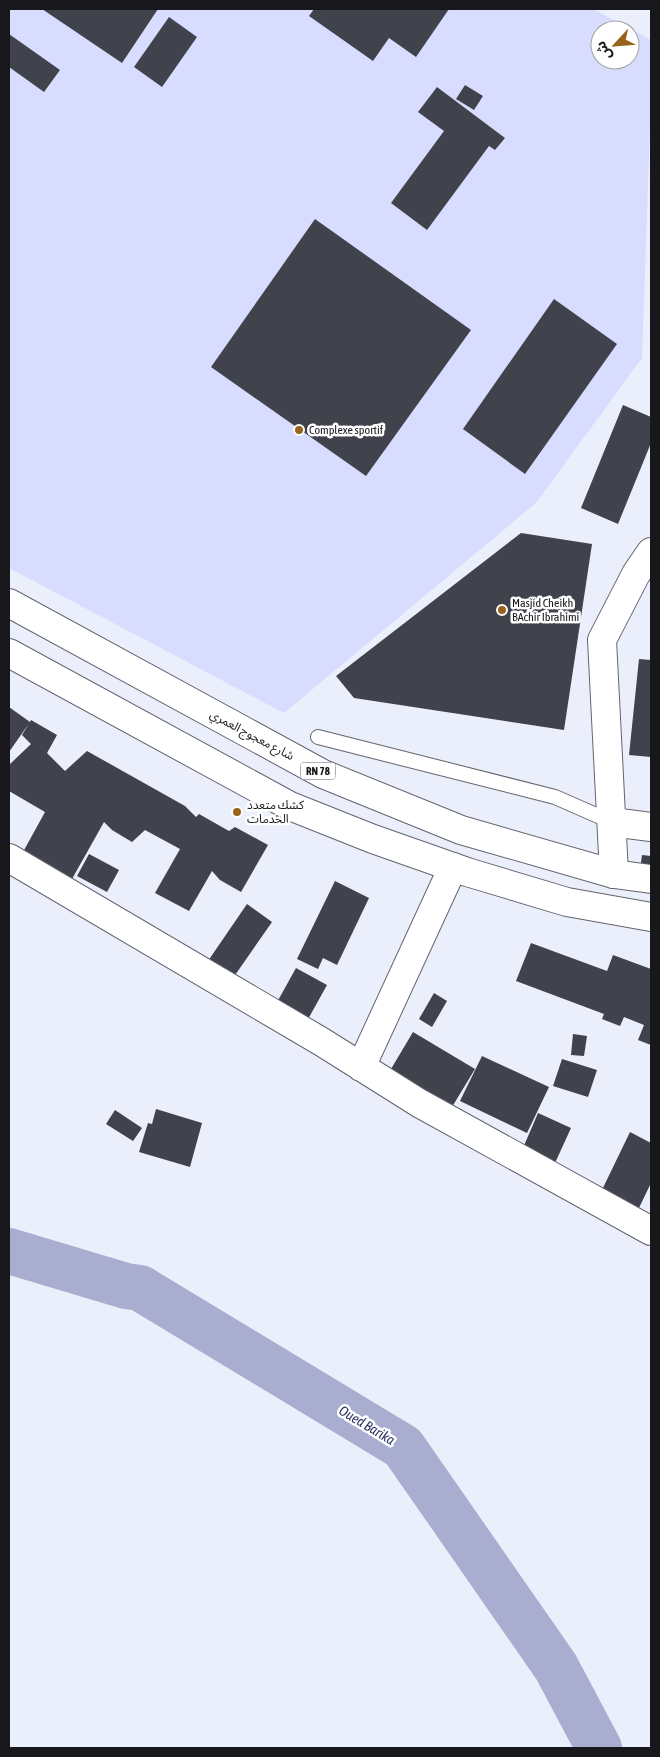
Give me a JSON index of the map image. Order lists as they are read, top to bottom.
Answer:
{
  "streets": {
    "main road": ["شارع معجوج العمري", "RN 78"]
  },
  "water": ["Oued Barika"],
  "places": ["Complexe sportif", "Masjid Cheikh BAchir Ibrahimi", "كشك متعدد الخدمات"],
  "north": "bottom left"
}
